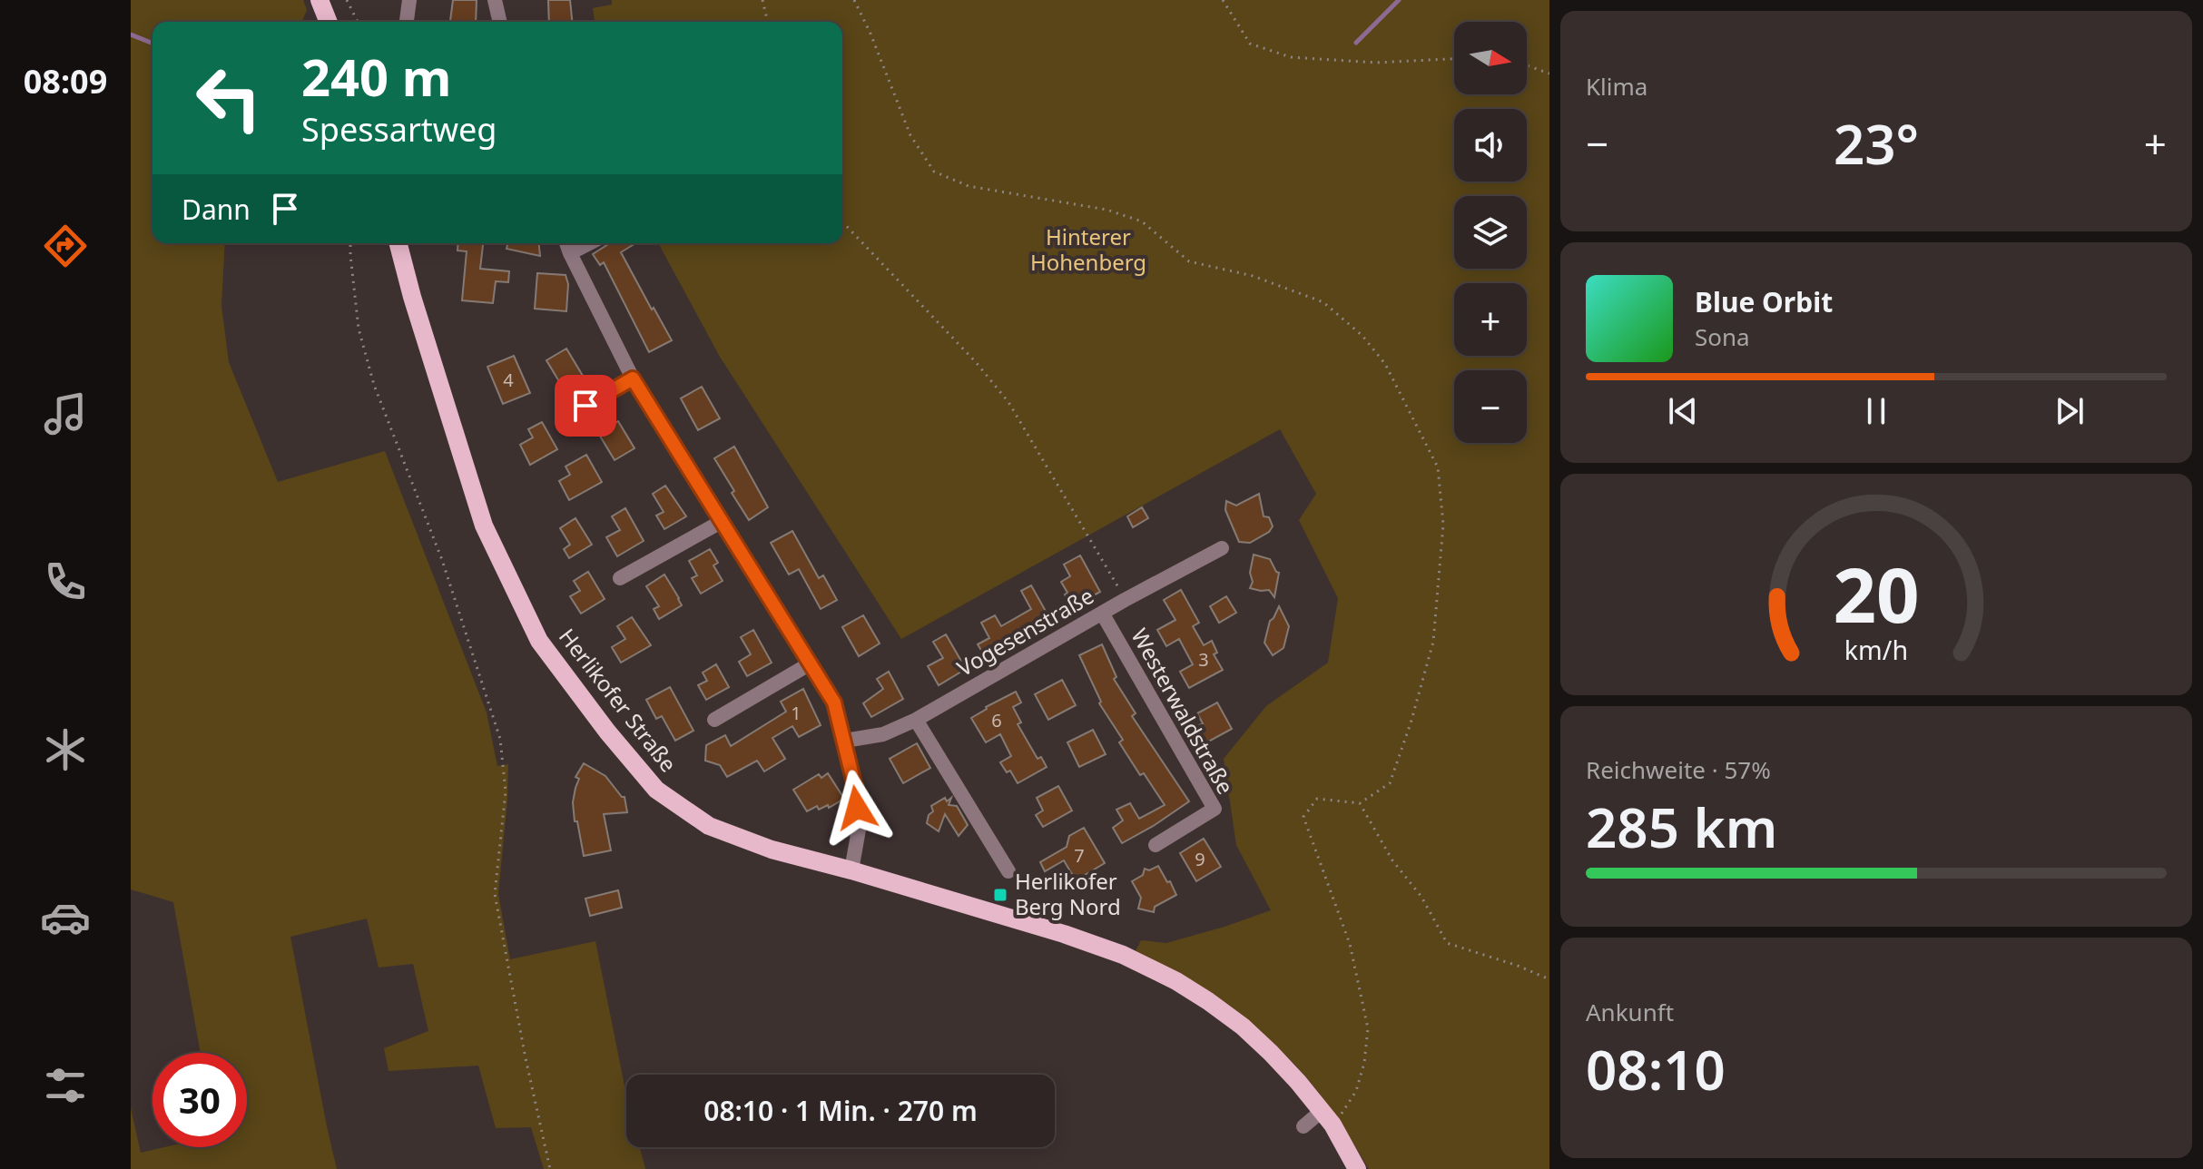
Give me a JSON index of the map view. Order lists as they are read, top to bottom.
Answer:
{
  "streets": {
    "main road": ["Herlikofer Straße"],
    "street": ["Vogesenstraße", "Westerwaldstraße"]
  },
  "crossings": [
    ["Vogesenstraße", "Westerwaldstraße"]
  ],
  "parks": ["Hinterer Hohenberg"],
  "places": {
    "transit": ["Herlikofer Berg Nord"]
  },
  "house_numbers": [
    "4",
    "3",
    "1",
    "6",
    "7",
    "9"
  ],
  "north": "right",
  "page": {
    "tabs": "08:09",
    "tile": [
      "Klima",
      ["Reichweite · 57%", "285 km"],
      ["Ankunft", "08:10"]
    ],
    "map_buttons": ["+", "−"],
    "turn": ["240 m", "Spessartweg"],
    "heat": ["−", "23°", "+"],
    "then": "Dann",
    "song": ["Blue Orbit", "Sona"],
    "limit": "30",
    "trip": "08:10 · 1 Min. · 270 m",
    "gauge": ["20", "km/h"]
  }
}
